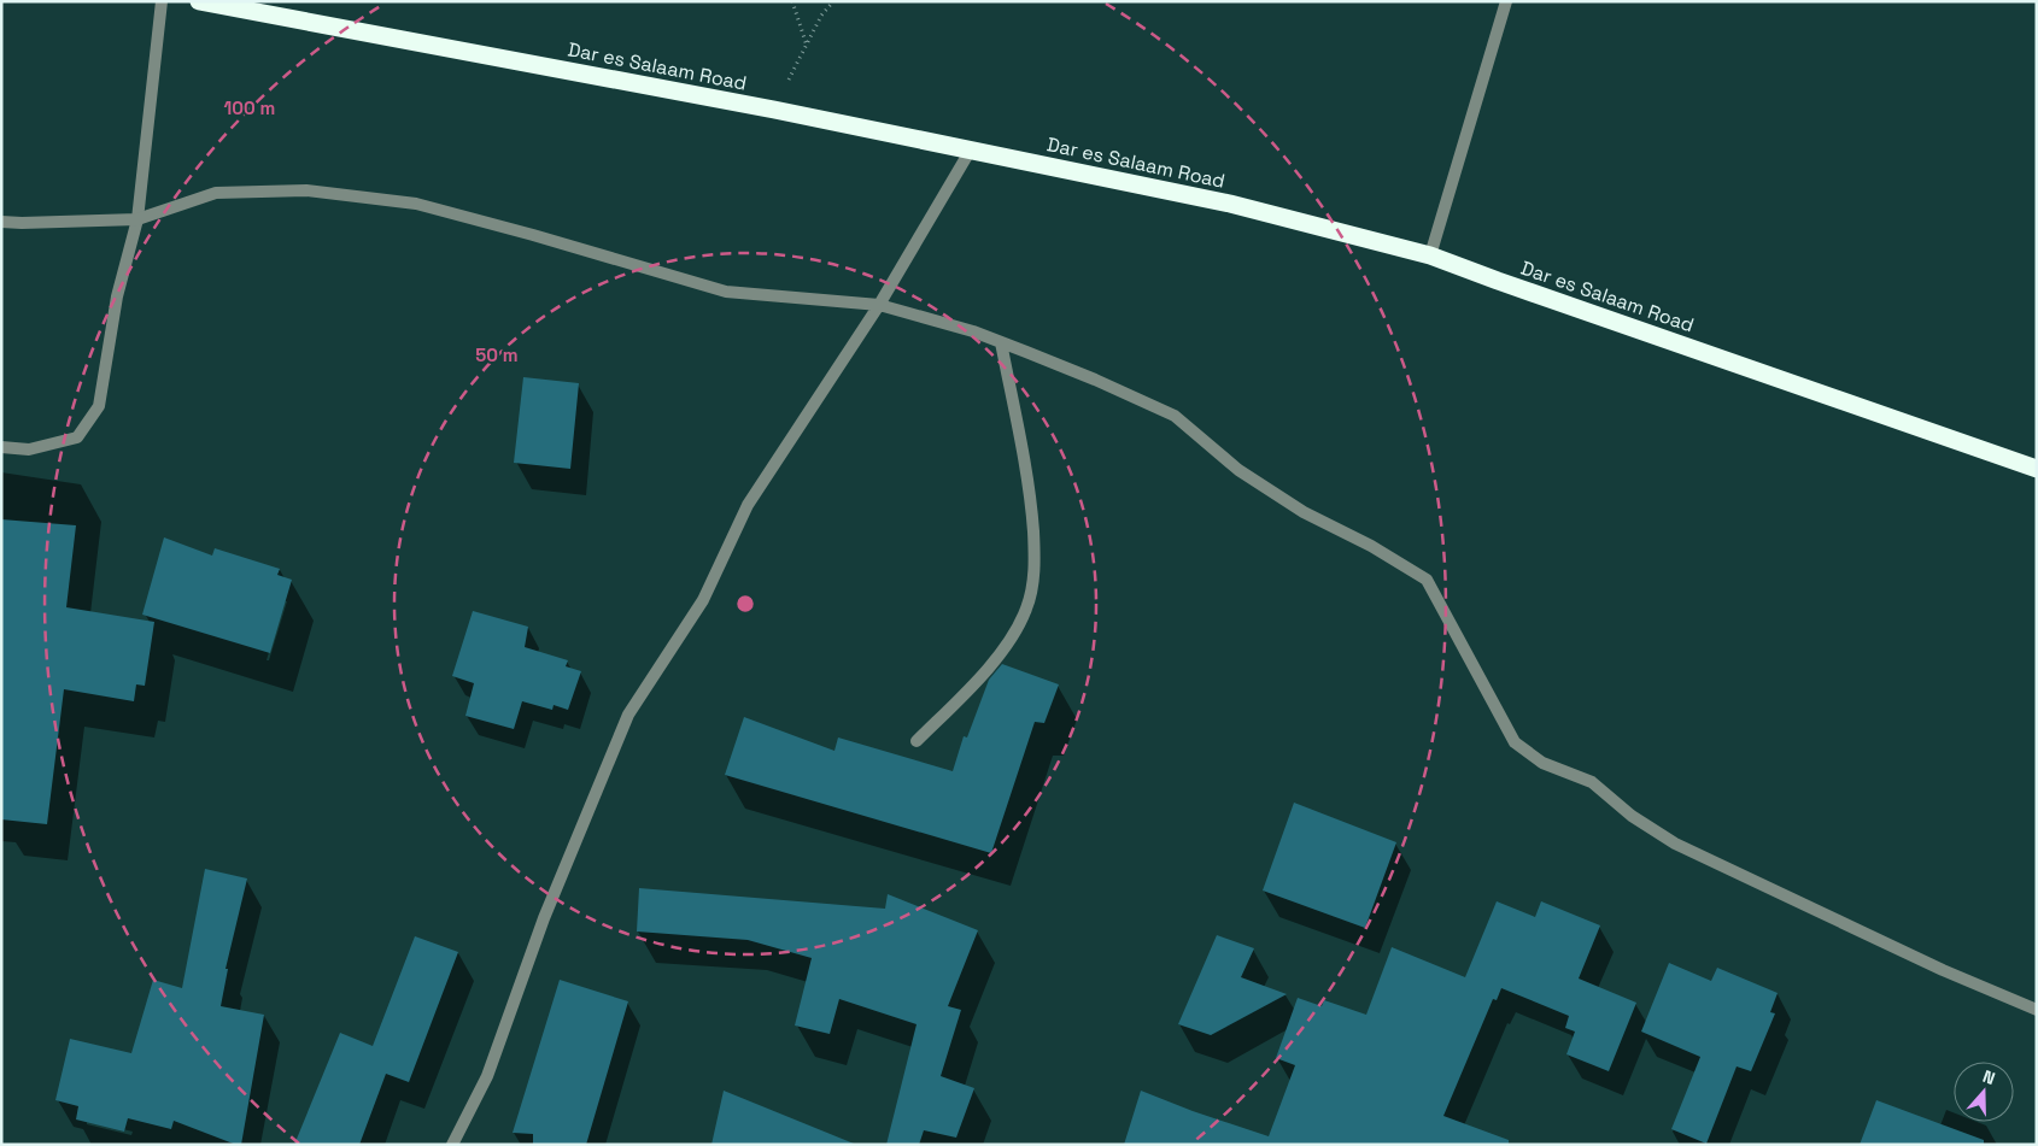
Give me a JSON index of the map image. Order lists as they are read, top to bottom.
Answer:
{
  "streets": {
    "highway": ["Dar es Salaam Road"]
  },
  "north": "top",
  "rings": ["100 m", "50 m"]
}
